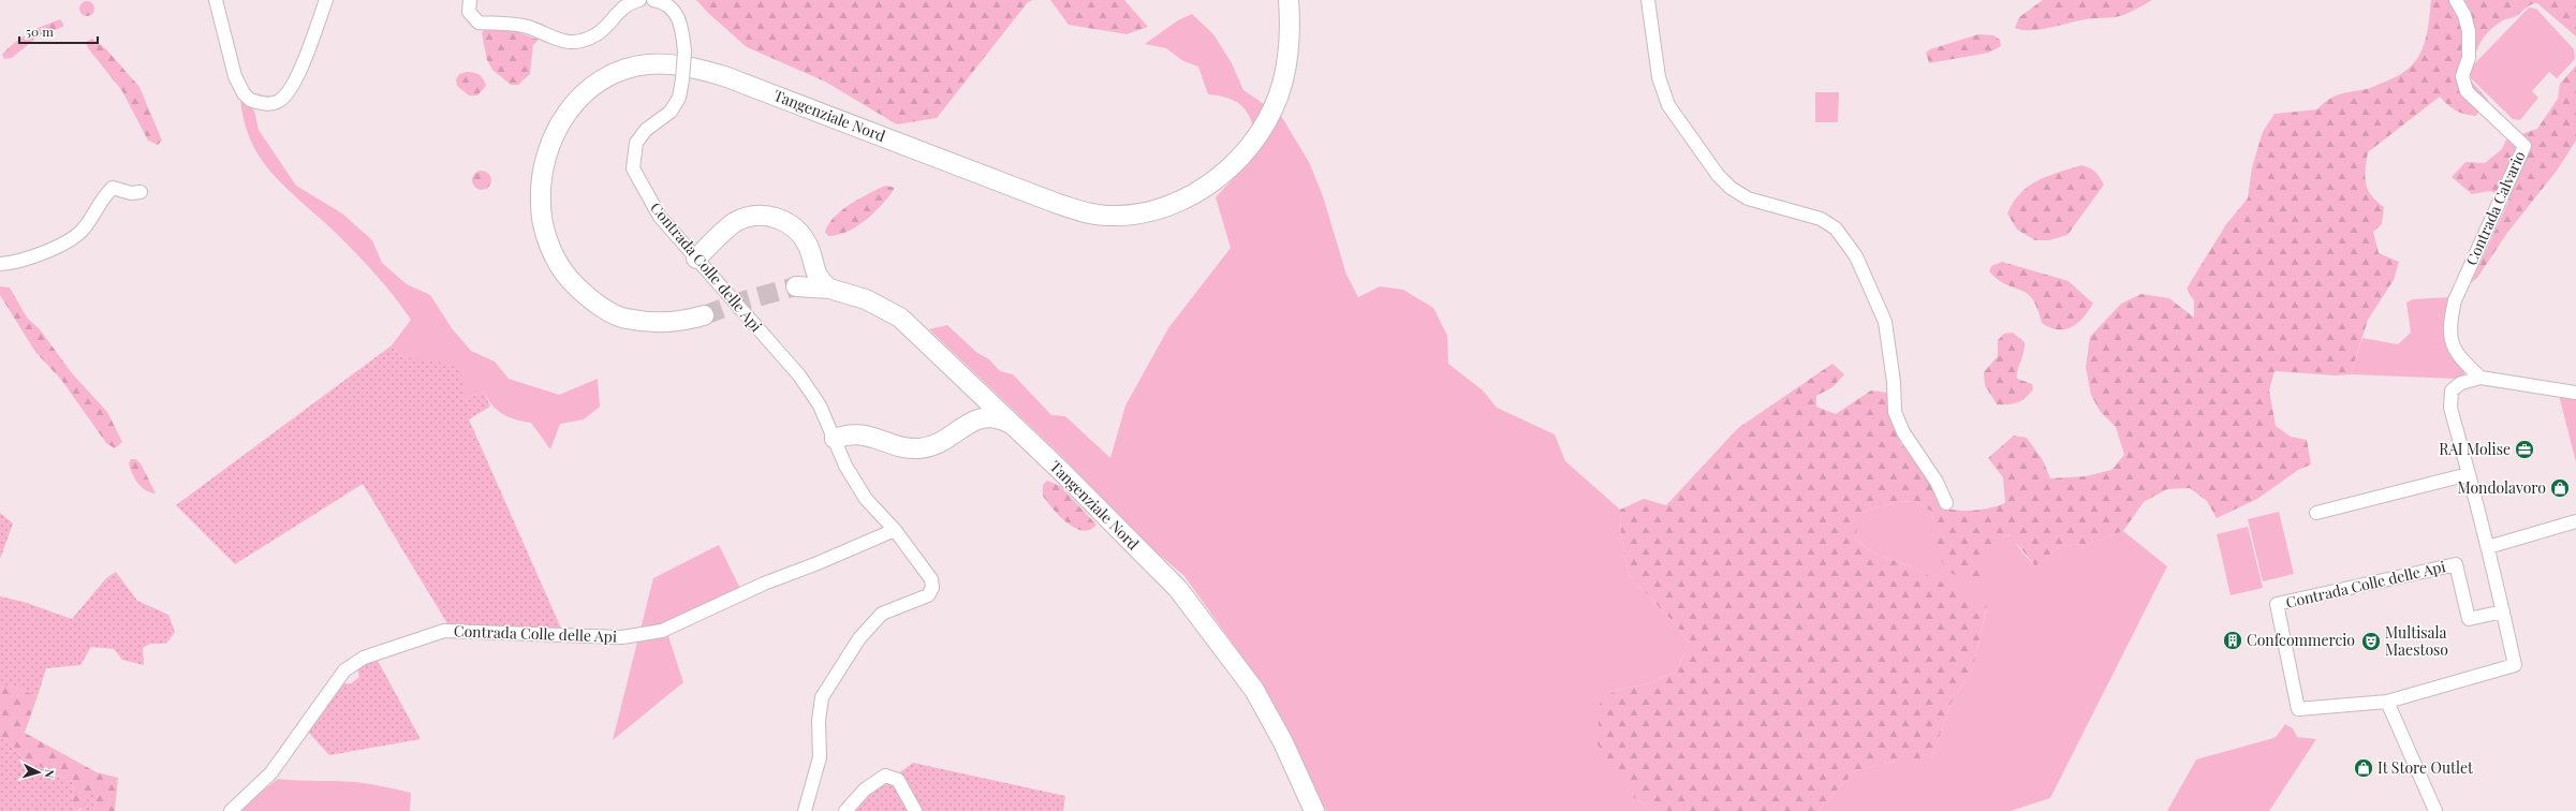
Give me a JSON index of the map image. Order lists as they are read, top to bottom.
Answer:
{
  "streets": {
    "main road": ["Tangenziale Nord"],
    "street": ["Contrada Calvario", "Contrada Colle delle Api"]
  },
  "crossings": [
    ["Contrada Calvario", "Contrada Colle delle Api"]
  ],
  "places": {
    "office": ["RAI Molise"],
    "shop": ["Mondolavoro", "It Store Outlet"],
    "building": ["Confcommercio"],
    "theatre": ["Multisala Maestoso"]
  },
  "scale_bar": "50 m",
  "north": "right"
}
